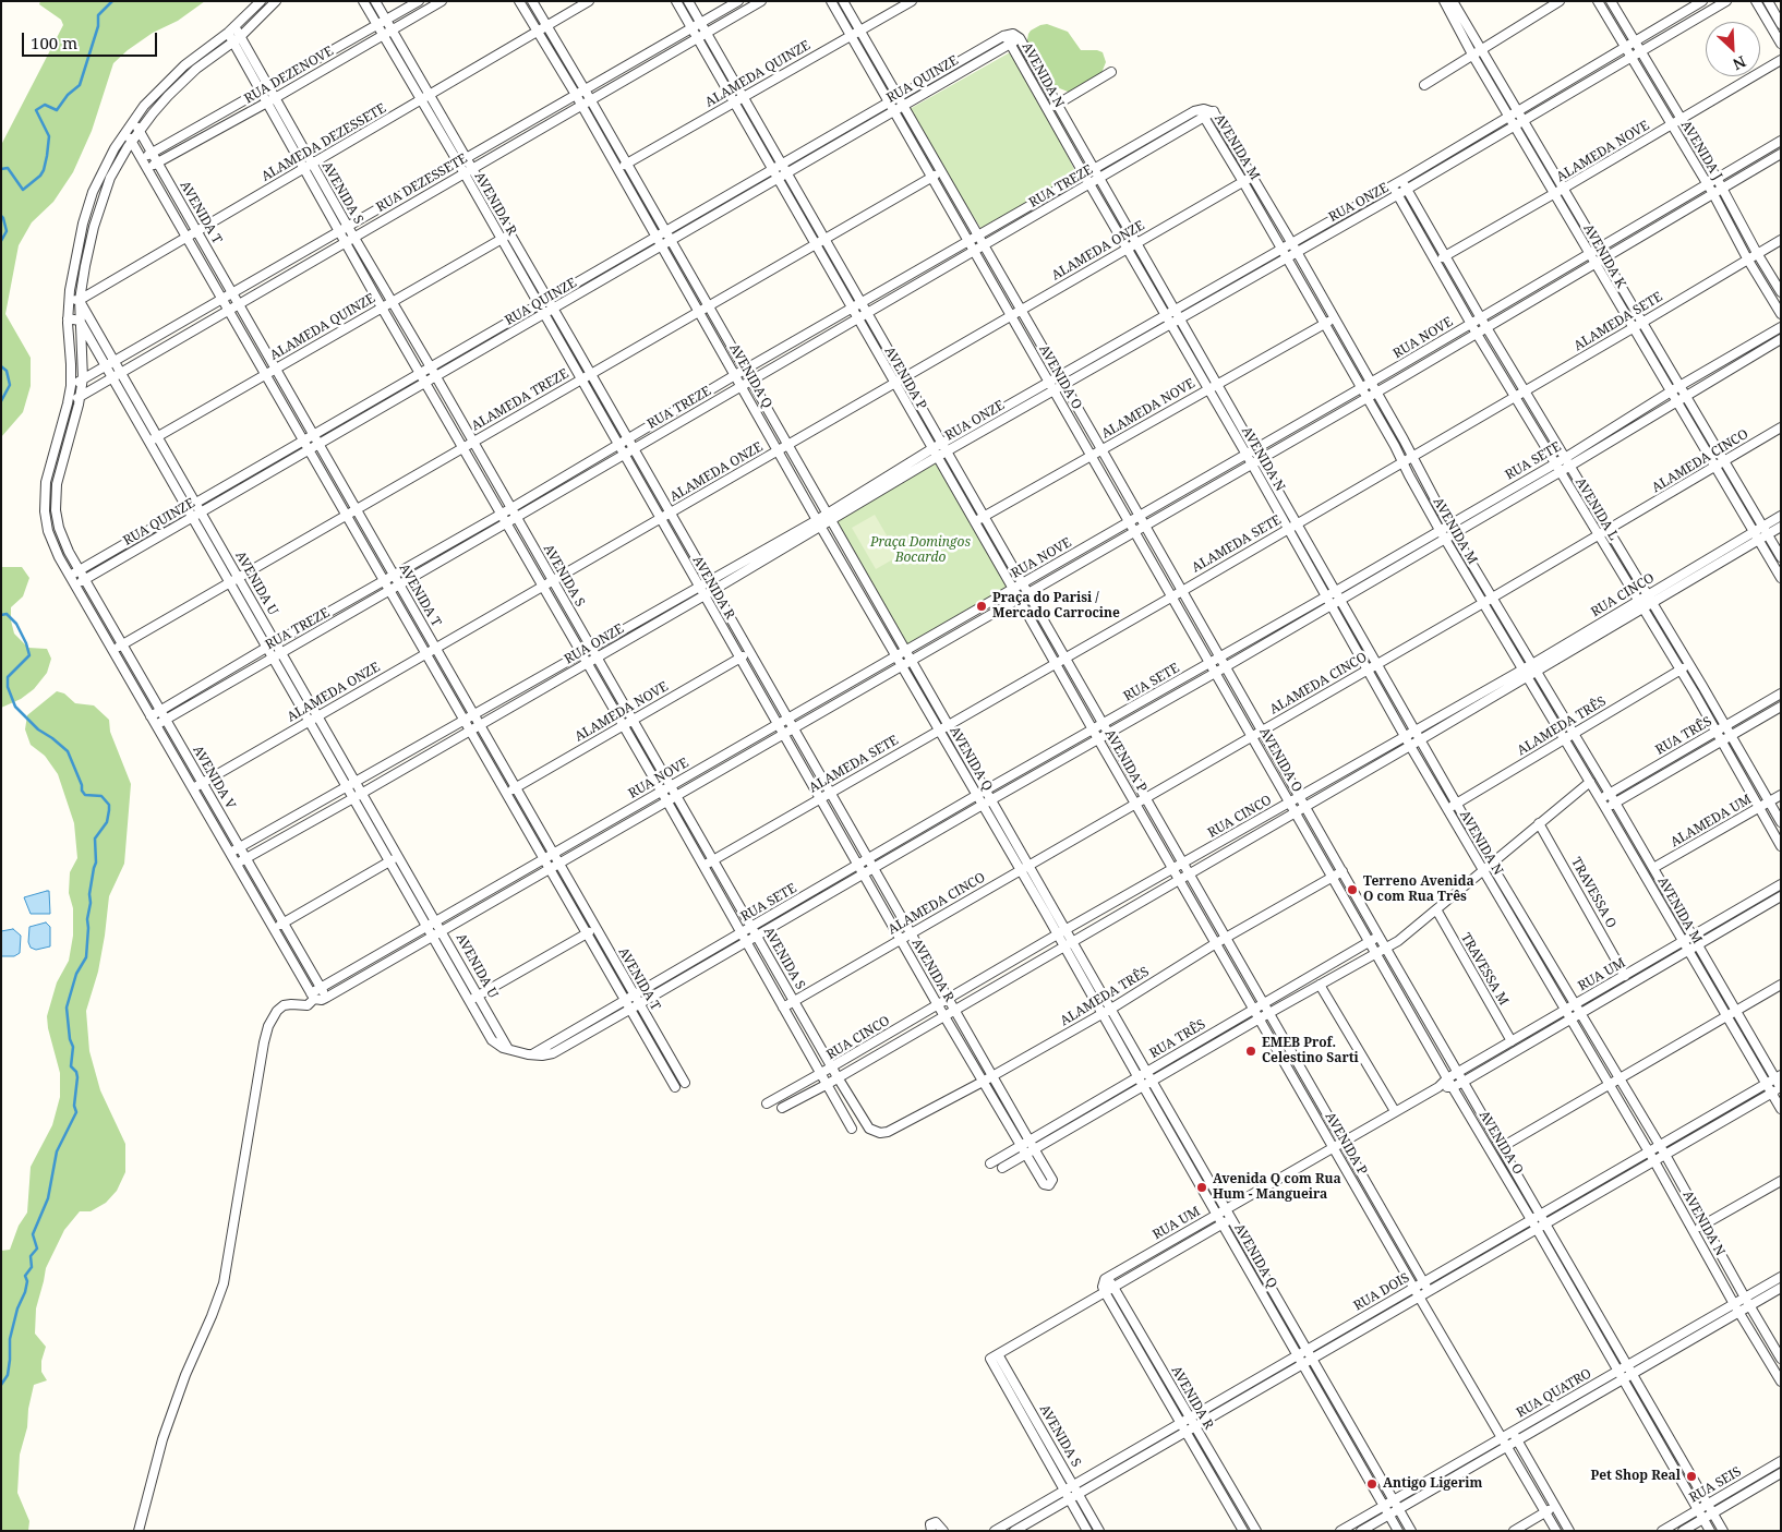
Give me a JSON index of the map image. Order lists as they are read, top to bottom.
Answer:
{
  "streets": {
    "street": [
      "ALAMEDA QUINZE",
      "RUA DEZENOVE",
      "AVENIDA N",
      "RUA QUINZE",
      "ALAMEDA DEZESSETE",
      "AVENIDA M",
      "AVENIDA J",
      "ALAMEDA NOVE",
      "RUA DEZESSETE",
      "RUA TREZE",
      "AVENIDA S",
      "RUA ONZE",
      "AVENIDA R",
      "AVENIDA T",
      "ALAMEDA ONZE",
      "AVENIDA K",
      "ALAMEDA SETE",
      "RUA NOVE",
      "AVENIDA Q",
      "AVENIDA O",
      "AVENIDA P",
      "ALAMEDA TREZE",
      "RUA SETE",
      "ALAMEDA CINCO",
      "AVENIDA L",
      "AVENIDA U",
      "RUA CINCO",
      "ALAMEDA TRÊS",
      "RUA TRÊS",
      "AVENIDA V",
      "ALAMEDA UM",
      "TRAVESSA O",
      "TRAVESSA M",
      "RUA UM",
      "RUA DOIS",
      "RUA QUATRO",
      "RUA SEIS"
    ]
  },
  "crossings": [
    ["ALAMEDA QUINZE", "AVENIDA S"],
    ["ALAMEDA QUINZE", "AVENIDA R"],
    ["ALAMEDA QUINZE", "AVENIDA T"],
    ["ALAMEDA QUINZE", "AVENIDA Q"],
    ["ALAMEDA QUINZE", "AVENIDA O"],
    ["ALAMEDA QUINZE", "AVENIDA P"],
    ["ALAMEDA QUINZE", "AVENIDA U"],
    ["RUA DEZENOVE", "AVENIDA S"],
    ["RUA DEZENOVE", "AVENIDA R"],
    ["RUA DEZENOVE", "AVENIDA T"],
    ["AVENIDA N", "RUA QUINZE"],
    ["AVENIDA N", "ALAMEDA NOVE"],
    ["AVENIDA N", "RUA TREZE"],
    ["AVENIDA N", "RUA ONZE"],
    ["AVENIDA N", "ALAMEDA ONZE"],
    ["AVENIDA N", "ALAMEDA SETE"],
    ["AVENIDA N", "RUA NOVE"],
    ["AVENIDA N", "RUA SETE"],
    ["AVENIDA N", "ALAMEDA CINCO"],
    ["AVENIDA N", "RUA CINCO"],
    ["AVENIDA N", "ALAMEDA TRÊS"],
    ["AVENIDA N", "RUA TRÊS"],
    ["AVENIDA N", "RUA UM"],
    ["AVENIDA N", "RUA DOIS"],
    ["AVENIDA N", "RUA QUATRO"],
    ["RUA QUINZE", "AVENIDA S"],
    ["RUA QUINZE", "AVENIDA R"],
    ["RUA QUINZE", "AVENIDA T"],
    ["RUA QUINZE", "AVENIDA Q"],
    ["RUA QUINZE", "AVENIDA O"],
    ["RUA QUINZE", "AVENIDA P"],
    ["RUA QUINZE", "AVENIDA U"],
    ["RUA QUINZE", "AVENIDA V"],
    ["ALAMEDA DEZESSETE", "AVENIDA S"],
    ["ALAMEDA DEZESSETE", "AVENIDA R"],
    ["ALAMEDA DEZESSETE", "AVENIDA T"],
    ["ALAMEDA DEZESSETE", "AVENIDA Q"],
    ["ALAMEDA DEZESSETE", "AVENIDA U"],
    ["ALAMEDA DEZESSETE", "AVENIDA V"],
    ["AVENIDA M", "ALAMEDA NOVE"],
    ["AVENIDA M", "RUA TREZE"],
    ["AVENIDA M", "RUA ONZE"],
    ["AVENIDA M", "ALAMEDA ONZE"],
    ["AVENIDA M", "ALAMEDA SETE"],
    ["AVENIDA M", "RUA NOVE"],
    ["AVENIDA M", "RUA SETE"],
    ["AVENIDA M", "ALAMEDA CINCO"],
    ["AVENIDA M", "RUA CINCO"],
    ["AVENIDA M", "ALAMEDA TRÊS"],
    ["AVENIDA M", "RUA TRÊS"],
    ["AVENIDA M", "ALAMEDA UM"],
    ["AVENIDA M", "RUA UM"],
    ["AVENIDA M", "RUA DOIS"],
    ["AVENIDA J", "ALAMEDA NOVE"],
    ["AVENIDA J", "RUA ONZE"],
    ["AVENIDA J", "ALAMEDA SETE"],
    ["AVENIDA J", "RUA NOVE"],
    ["ALAMEDA NOVE", "AVENIDA S"],
    ["ALAMEDA NOVE", "AVENIDA R"],
    ["ALAMEDA NOVE", "AVENIDA T"],
    ["ALAMEDA NOVE", "AVENIDA K"],
    ["ALAMEDA NOVE", "AVENIDA O"],
    ["ALAMEDA NOVE", "AVENIDA P"],
    ["ALAMEDA NOVE", "AVENIDA L"],
    ["RUA DEZESSETE", "AVENIDA S"],
    ["RUA DEZESSETE", "AVENIDA R"],
    ["RUA DEZESSETE", "AVENIDA T"],
    ["RUA DEZESSETE", "AVENIDA Q"],
    ["RUA DEZESSETE", "AVENIDA P"],
    ["RUA DEZESSETE", "AVENIDA U"],
    ["RUA DEZESSETE", "AVENIDA V"],
    ["RUA TREZE", "AVENIDA S"],
    ["RUA TREZE", "AVENIDA R"],
    ["RUA TREZE", "AVENIDA T"],
    ["RUA TREZE", "AVENIDA Q"],
    ["RUA TREZE", "AVENIDA O"],
    ["RUA TREZE", "AVENIDA P"],
    ["RUA TREZE", "AVENIDA U"],
    ["RUA TREZE", "AVENIDA V"],
    ["AVENIDA S", "RUA ONZE"],
    ["AVENIDA S", "ALAMEDA ONZE"],
    ["AVENIDA S", "ALAMEDA SETE"],
    ["AVENIDA S", "RUA NOVE"],
    ["AVENIDA S", "ALAMEDA TREZE"],
    ["AVENIDA S", "RUA SETE"],
    ["AVENIDA S", "ALAMEDA CINCO"],
    ["AVENIDA S", "RUA CINCO"],
    ["AVENIDA S", "ALAMEDA TRÊS"],
    ["AVENIDA S", "AVENIDA V"],
    ["AVENIDA S", "RUA UM"],
    ["AVENIDA S", "RUA DOIS"],
    ["RUA ONZE", "AVENIDA R"],
    ["RUA ONZE", "AVENIDA T"],
    ["RUA ONZE", "AVENIDA K"],
    ["RUA ONZE", "AVENIDA Q"],
    ["RUA ONZE", "AVENIDA O"],
    ["RUA ONZE", "AVENIDA P"],
    ["RUA ONZE", "AVENIDA L"],
    ["RUA ONZE", "AVENIDA U"],
    ["RUA ONZE", "AVENIDA V"],
    ["AVENIDA R", "ALAMEDA ONZE"],
    ["AVENIDA R", "ALAMEDA SETE"],
    ["AVENIDA R", "RUA NOVE"],
    ["AVENIDA R", "ALAMEDA TREZE"],
    ["AVENIDA R", "RUA SETE"],
    ["AVENIDA R", "ALAMEDA CINCO"],
    ["AVENIDA R", "RUA CINCO"],
    ["AVENIDA R", "ALAMEDA TRÊS"],
    ["AVENIDA R", "RUA TRÊS"],
    ["AVENIDA R", "RUA UM"],
    ["AVENIDA R", "RUA DOIS"],
    ["AVENIDA T", "ALAMEDA ONZE"],
    ["AVENIDA T", "RUA NOVE"],
    ["AVENIDA T", "ALAMEDA TREZE"],
    ["AVENIDA T", "RUA SETE"],
    ["AVENIDA T", "AVENIDA V"],
    ["ALAMEDA ONZE", "AVENIDA Q"],
    ["ALAMEDA ONZE", "AVENIDA O"],
    ["ALAMEDA ONZE", "AVENIDA P"],
    ["ALAMEDA ONZE", "AVENIDA U"],
    ["ALAMEDA ONZE", "AVENIDA V"],
    ["AVENIDA K", "ALAMEDA SETE"],
    ["AVENIDA K", "RUA NOVE"],
    ["AVENIDA K", "RUA SETE"],
    ["AVENIDA K", "ALAMEDA CINCO"],
    ["AVENIDA K", "RUA CINCO"],
    ["ALAMEDA SETE", "AVENIDA Q"],
    ["ALAMEDA SETE", "AVENIDA O"],
    ["ALAMEDA SETE", "AVENIDA P"],
    ["ALAMEDA SETE", "AVENIDA L"],
    ["RUA NOVE", "AVENIDA Q"],
    ["RUA NOVE", "AVENIDA O"],
    ["RUA NOVE", "AVENIDA P"],
    ["RUA NOVE", "AVENIDA L"],
    ["RUA NOVE", "AVENIDA U"],
    ["RUA NOVE", "AVENIDA V"],
    ["AVENIDA Q", "ALAMEDA TREZE"],
    ["AVENIDA Q", "RUA SETE"],
    ["AVENIDA Q", "ALAMEDA CINCO"],
    ["AVENIDA Q", "RUA CINCO"],
    ["AVENIDA Q", "ALAMEDA TRÊS"],
    ["AVENIDA Q", "RUA TRÊS"],
    ["AVENIDA Q", "RUA UM"],
    ["AVENIDA Q", "RUA DOIS"],
    ["AVENIDA Q", "RUA QUATRO"],
    ["AVENIDA O", "ALAMEDA TREZE"],
    ["AVENIDA O", "RUA SETE"],
    ["AVENIDA O", "ALAMEDA CINCO"],
    ["AVENIDA O", "RUA CINCO"],
    ["AVENIDA O", "ALAMEDA TRÊS"],
    ["AVENIDA O", "RUA TRÊS"],
    ["AVENIDA O", "RUA UM"],
    ["AVENIDA O", "RUA DOIS"],
    ["AVENIDA O", "RUA QUATRO"],
    ["AVENIDA O", "RUA SEIS"],
    ["AVENIDA P", "ALAMEDA TREZE"],
    ["AVENIDA P", "RUA SETE"],
    ["AVENIDA P", "ALAMEDA CINCO"],
    ["AVENIDA P", "RUA CINCO"],
    ["AVENIDA P", "ALAMEDA TRÊS"],
    ["AVENIDA P", "RUA TRÊS"],
    ["AVENIDA P", "RUA UM"],
    ["AVENIDA P", "RUA DOIS"],
    ["AVENIDA P", "RUA QUATRO"],
    ["ALAMEDA TREZE", "AVENIDA U"],
    ["ALAMEDA TREZE", "AVENIDA V"],
    ["RUA SETE", "AVENIDA L"],
    ["RUA SETE", "AVENIDA U"],
    ["ALAMEDA CINCO", "AVENIDA L"],
    ["AVENIDA L", "RUA CINCO"],
    ["AVENIDA L", "ALAMEDA TRÊS"],
    ["AVENIDA L", "RUA TRÊS"],
    ["AVENIDA L", "ALAMEDA UM"],
    ["AVENIDA U", "AVENIDA V"],
    ["RUA TRÊS", "TRAVESSA O"],
    ["RUA TRÊS", "TRAVESSA M"],
    ["TRAVESSA O", "RUA UM"],
    ["TRAVESSA M", "RUA UM"]
  ],
  "parks": ["Praça Domingos Bocardo"],
  "places": [
    "Praça do Parisi / Mercado Carrocine",
    "Terreno Avenida O com Rua Três",
    "EMEB Prof. Celestino Sarti",
    "Avenida Q com Rua Hum - Mangueira",
    "Pet Shop Real",
    "Antigo Ligerim"
  ],
  "scale_bar": "100 m",
  "north": "bottom right"
}
